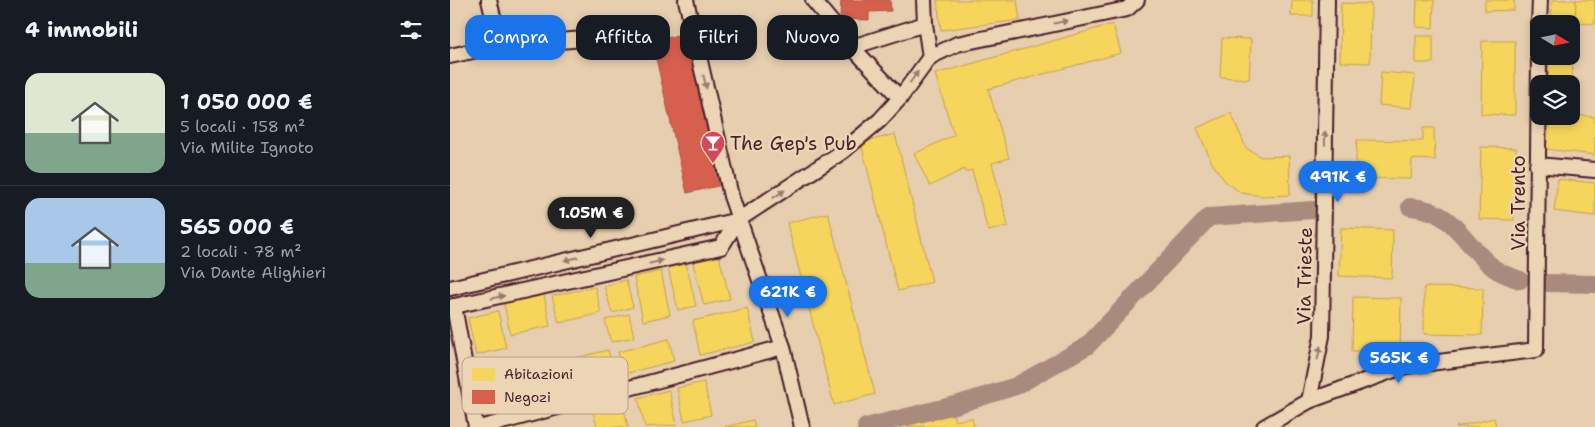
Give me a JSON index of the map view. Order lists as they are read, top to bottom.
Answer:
{
  "streets": {
    "street": ["Via Trento", "Via Trieste"]
  },
  "crossings": [
    ["Via Trento", "Via Trieste"]
  ],
  "one_way": ["Via Trieste"],
  "places": {
    "bar": ["The Gep's Pub"]
  },
  "legend": ["Abitazioni", "Negozi"],
  "north": "right",
  "page": {
    "heading": "4 immobili",
    "chip": [
      "Compra",
      "Affitta",
      "Filtri",
      "Nuovo"
    ],
    "list": [
      {
        "name": "1 050 000 €",
        "note": "5 locali · 158 m² · Via Milite Ignoto"
      },
      {
        "name": "565 000 €",
        "note": "2 locali · 78 m² · Via Dante Alighieri"
      }
    ],
    "price": [
      "491K €",
      "1.05M €",
      "621K €",
      "565K €"
    ]
  }
}
